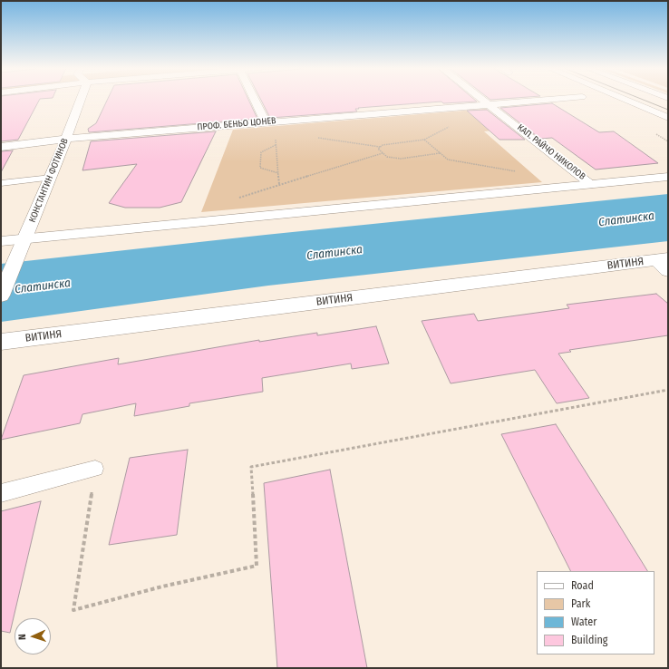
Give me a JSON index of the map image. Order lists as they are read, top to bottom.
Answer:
{
  "streets": {
    "street": [
      "ПРОФ. БЕНЬО ЦОНЕВ",
      "КАП. РАЙЧО НИКОЛОВ",
      "КОНСТАНТИН ФОТИНОВ",
      "ВИТИНЯ"
    ]
  },
  "crossings": [
    ["ПРОФ. БЕНЬО ЦОНЕВ", "КАП. РАЙЧО НИКОЛОВ"],
    ["ПРОФ. БЕНЬО ЦОНЕВ", "КОНСТАНТИН ФОТИНОВ"]
  ],
  "water": ["Слатинска"],
  "legend": [
    "Road",
    "Park",
    "Water",
    "Building"
  ],
  "north": "left"
}
